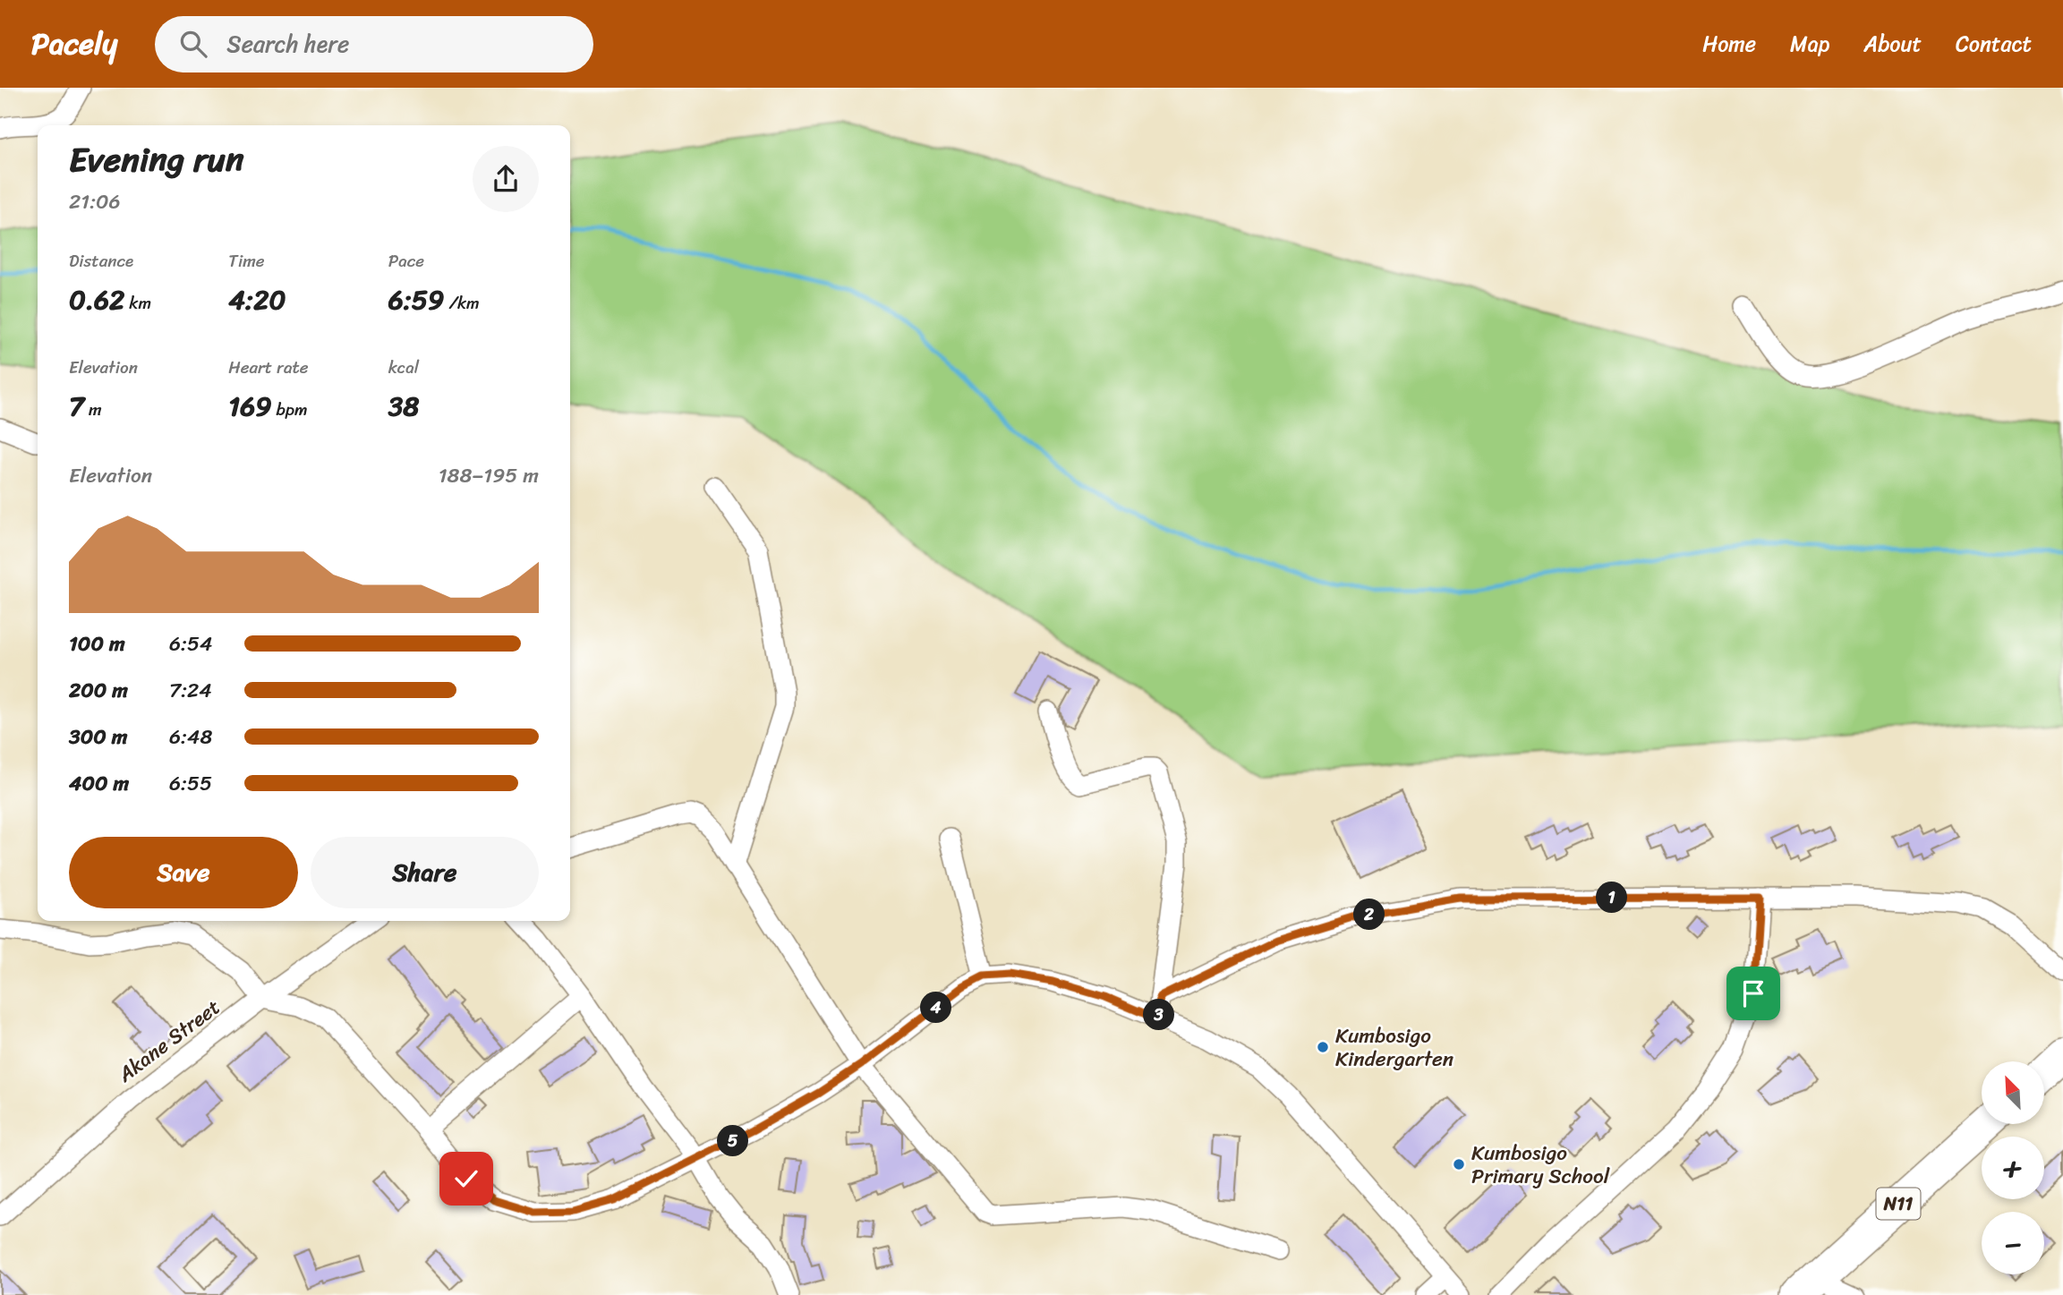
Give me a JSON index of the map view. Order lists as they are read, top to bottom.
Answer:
{
  "streets": {
    "highway": ["N11"],
    "street": ["Akane Street"]
  },
  "places": ["Kumbosigo Kindergarten", "Kumbosigo Primary School"],
  "north": "top left",
  "page": {
    "header": "Pacely",
    "search": "Search here",
    "nav": [
      "Home",
      "Map",
      "About",
      "Contact"
    ],
    "heading": ["Evening run", "21:06"],
    "stats": [
      ["Distance", "0.62 km"],
      ["Time", "4:20"],
      ["Pace", "6:59 /km"],
      ["Elevation", "7 m"],
      ["Heart rate", "169 bpm"],
      ["kcal", "38"]
    ],
    "chart": ["Elevation", "188–195 m"],
    "list": [
      {
        "name": "100 m",
        "note": "6:54"
      },
      {
        "name": "200 m",
        "note": "7:24"
      },
      {
        "name": "300 m",
        "note": "6:48"
      },
      {
        "name": "400 m",
        "note": "6:55"
      }
    ],
    "buttons": ["Save", "Share"],
    "pins": [
      "1",
      "2",
      "4",
      "3",
      "5"
    ],
    "map_buttons": ["+", "−"]
  }
}
